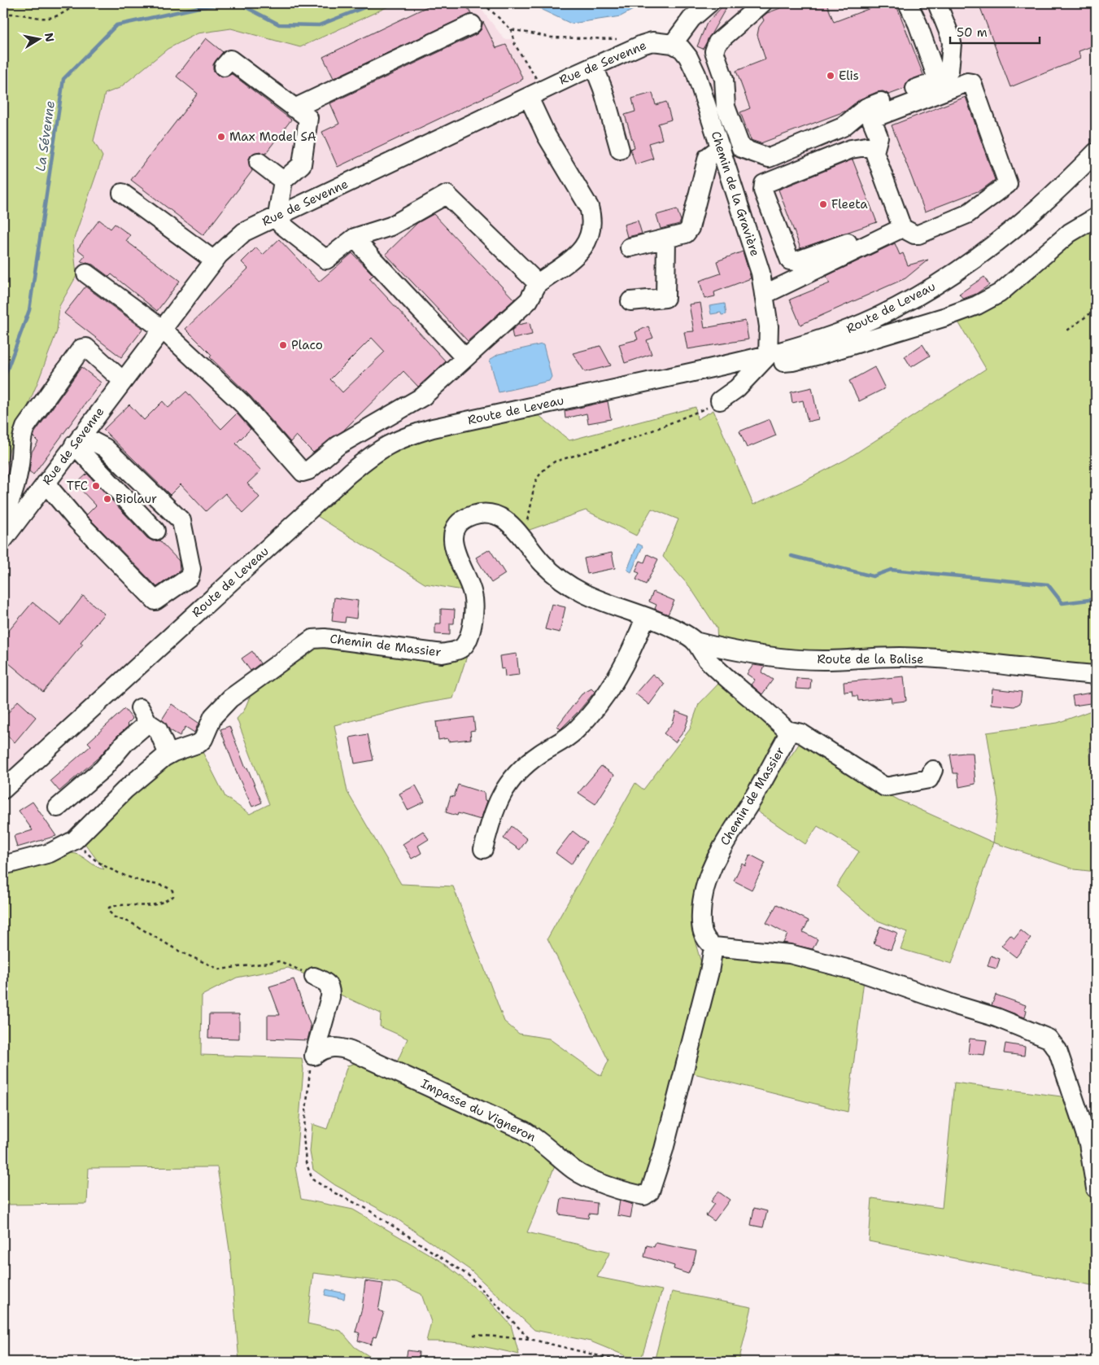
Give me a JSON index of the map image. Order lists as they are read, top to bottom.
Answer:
{
  "streets": {
    "street": [
      "Rue de Sevenne",
      "Chemin de la Gravière",
      "Route de Leveau",
      "Chemin de Massier",
      "Route de la Balise",
      "Impasse du Vigneron"
    ]
  },
  "crossings": [
    ["Rue de Sevenne", "Chemin de la Gravière"],
    ["Chemin de la Gravière", "Route de Leveau"],
    ["Chemin de Massier", "Route de la Balise"],
    ["Chemin de Massier", "Impasse du Vigneron"]
  ],
  "water": ["La Sévenne"],
  "places": [
    "Elis",
    "Max Model SA",
    "Fleeta",
    "Placo",
    "TFC",
    "Biolaur"
  ],
  "scale_bar": "50 m",
  "north": "right"
}
